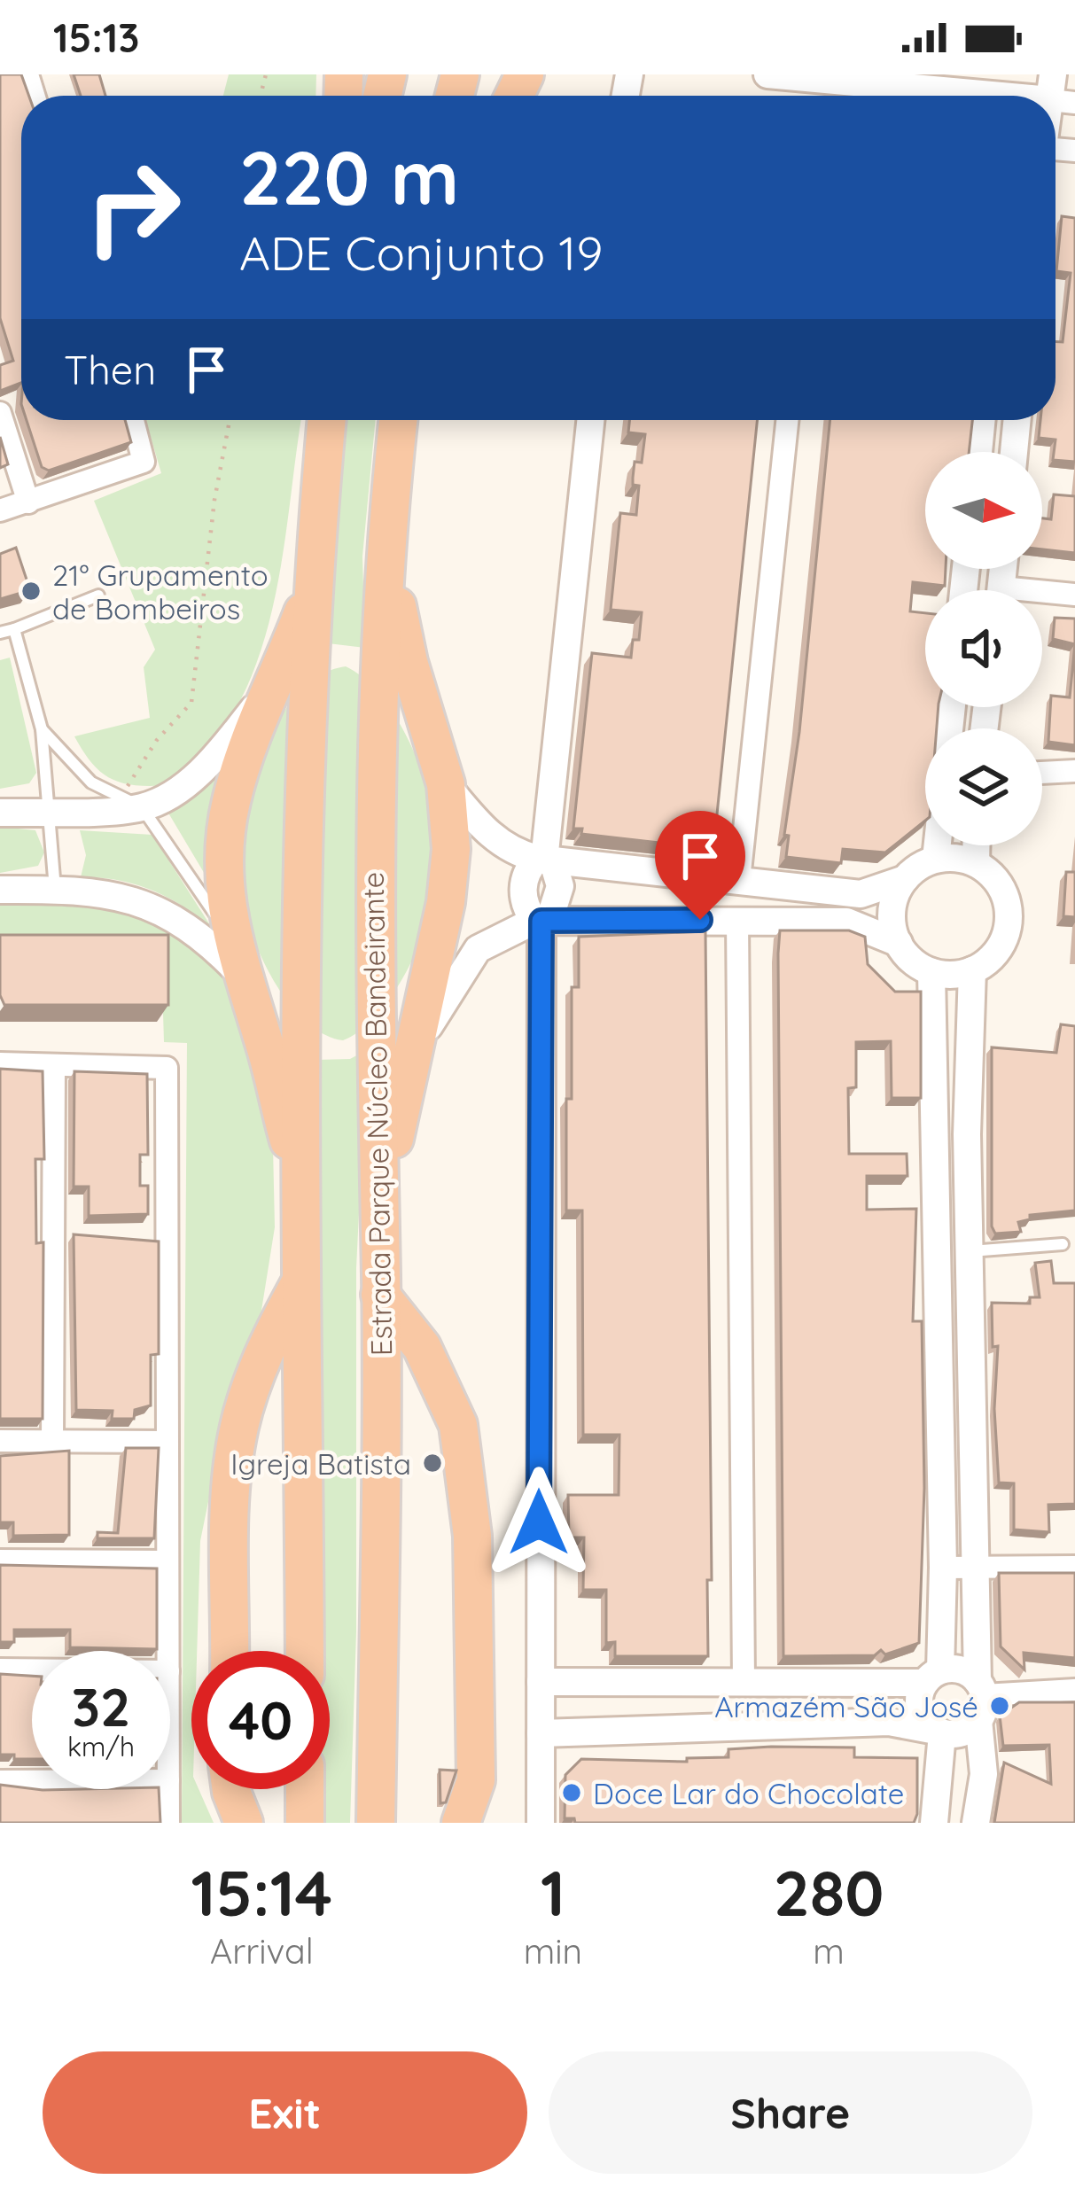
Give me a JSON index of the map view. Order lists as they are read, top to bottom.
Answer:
{
  "streets": {
    "highway": ["Estrada Parque Núcleo Bandeirante"]
  },
  "places": [
    "21° Grupamento de Bombeiros",
    "Igreja Batista",
    "Armazém São José",
    "Doce Lar do Chocolate"
  ],
  "north": "right",
  "page": {
    "status": "15:13",
    "turn": ["220 m", "ADE Conjunto 19"],
    "then": "Then",
    "speed": "32 km/h",
    "limit": "40",
    "eta": [
      "15:14",
      "Arrival",
      "1",
      "min",
      "280",
      "m"
    ],
    "buttons": ["Exit", "Share"]
  }
}
